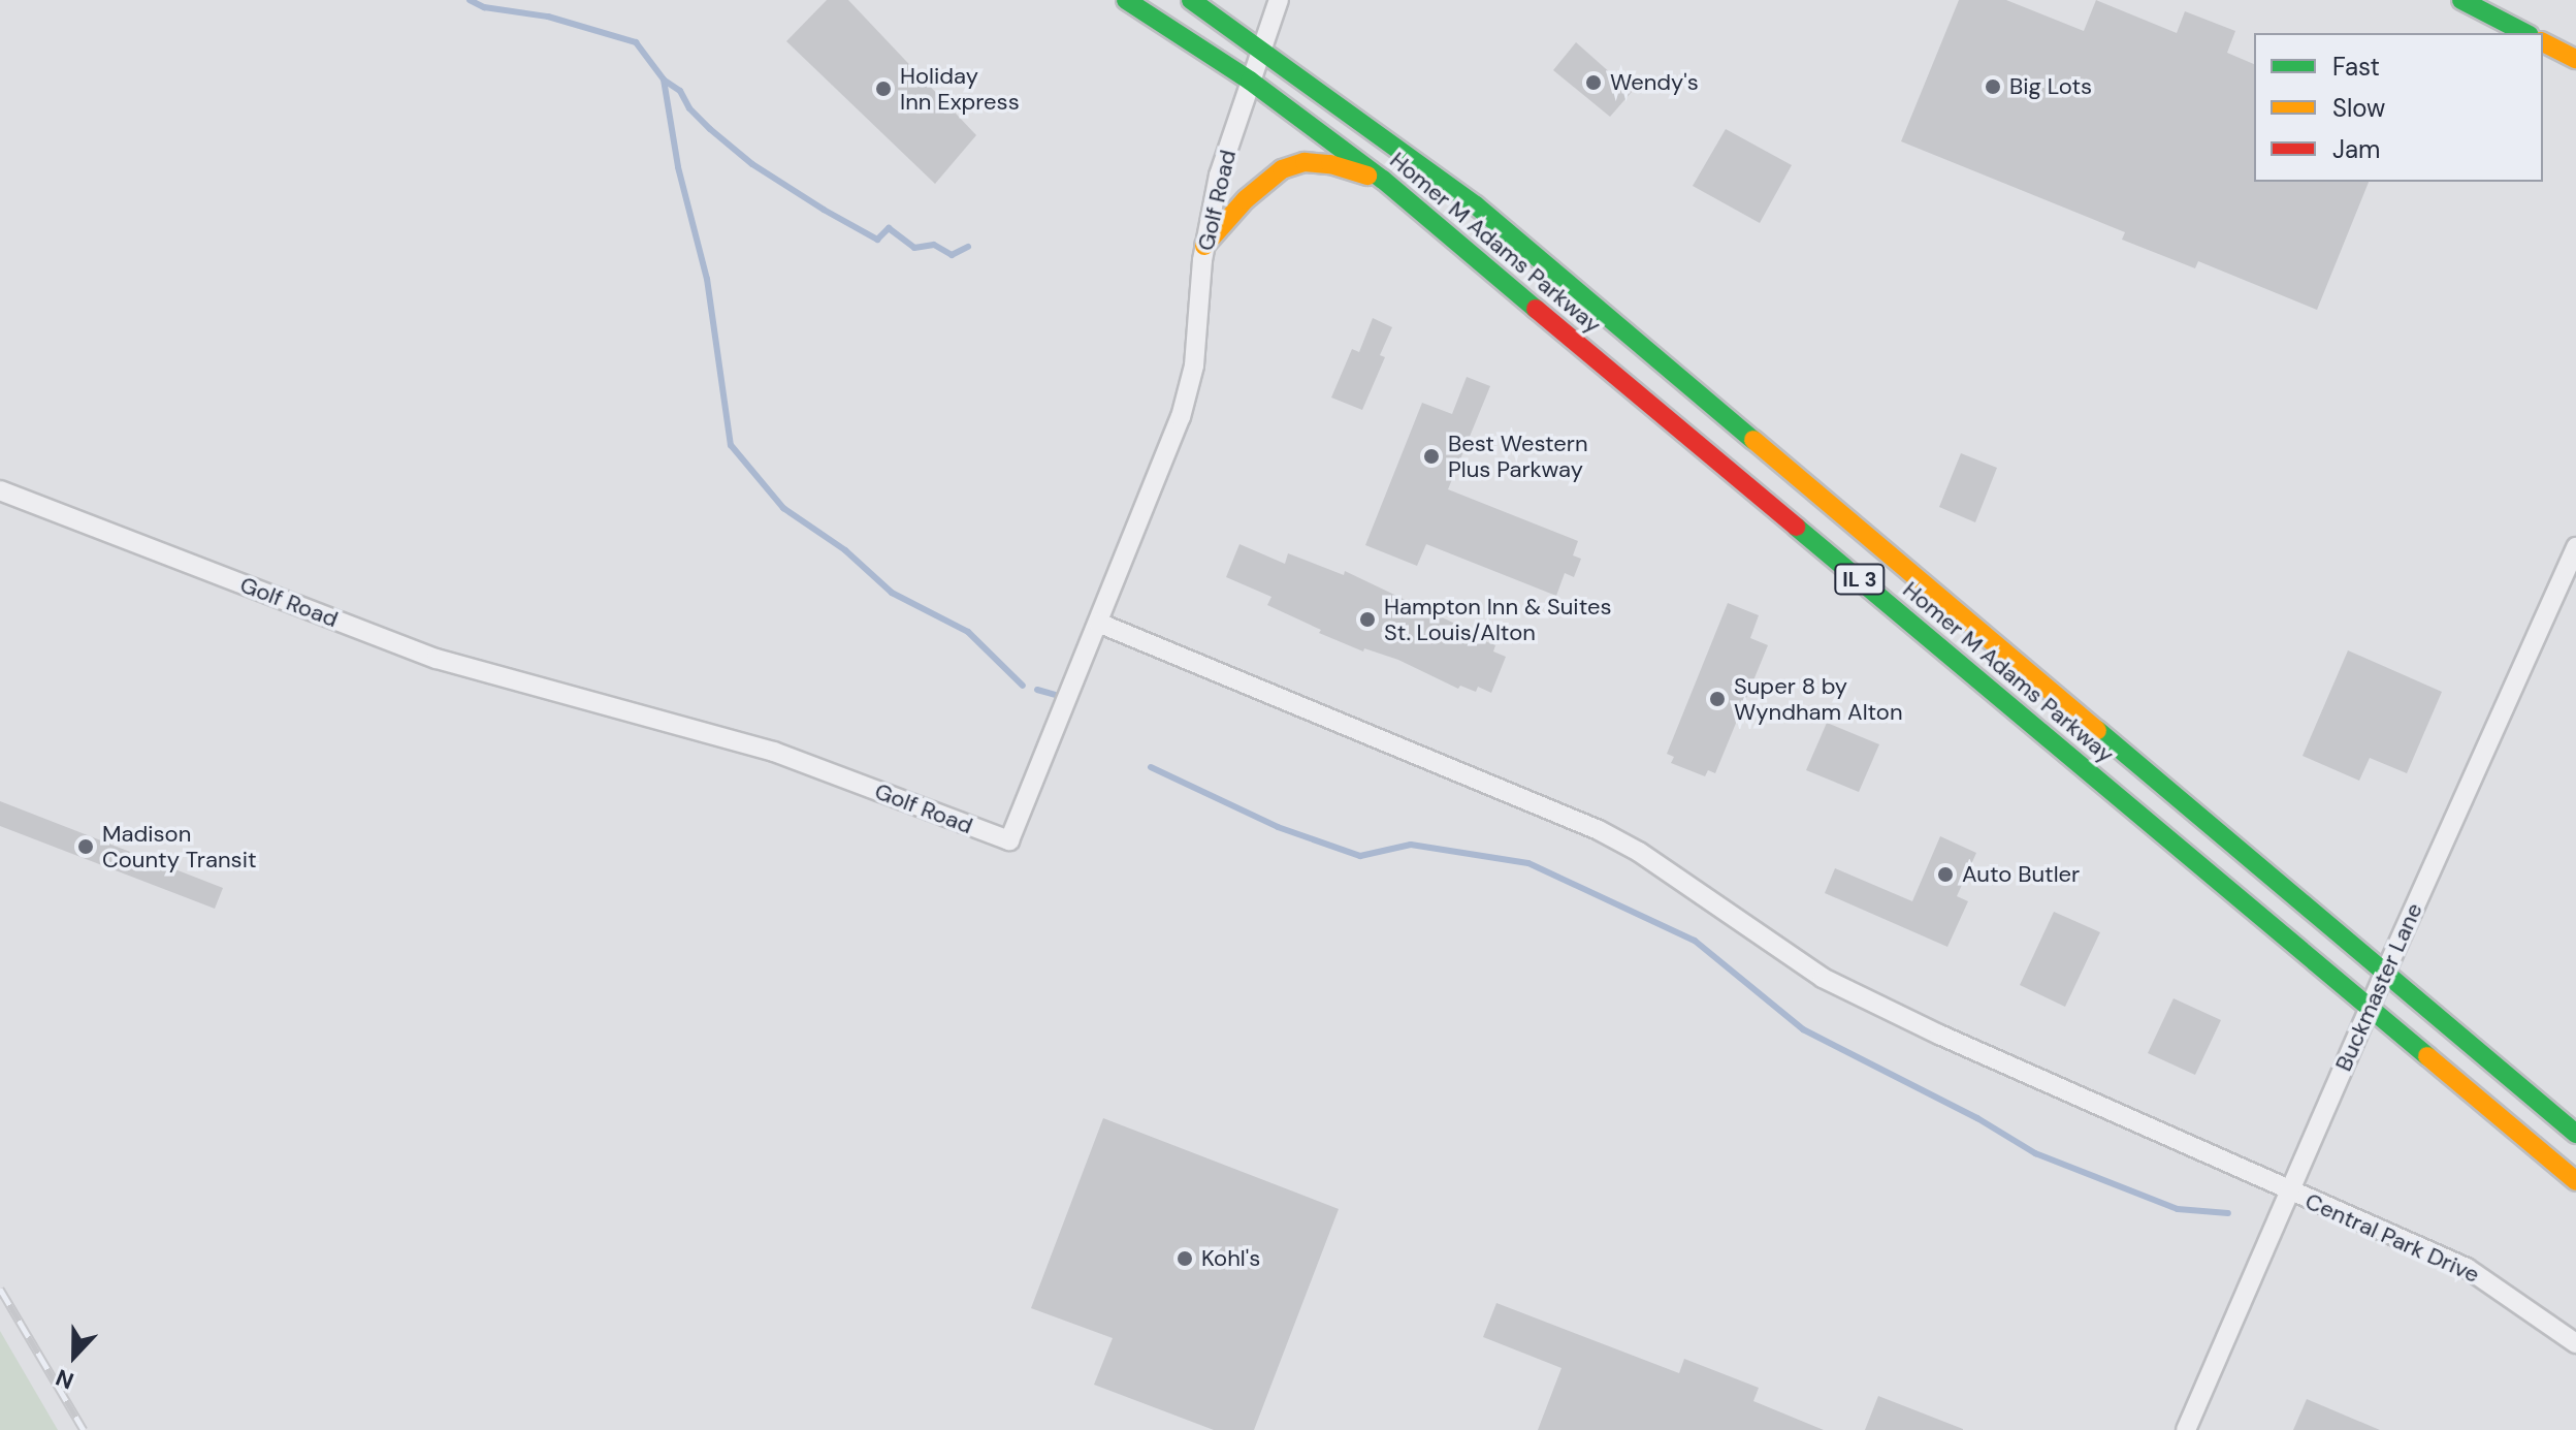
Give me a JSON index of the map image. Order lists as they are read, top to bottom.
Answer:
{
  "streets": {
    "main road": ["Homer M Adams Parkway", "IL 3"],
    "street": ["Golf Road", "Buckmaster Lane", "Central Park Drive"]
  },
  "crossings": [
    ["Golf Road", "Homer M Adams Parkway"],
    ["Golf Road", "Central Park Drive"],
    ["Homer M Adams Parkway", "Buckmaster Lane"],
    ["Buckmaster Lane", "Central Park Drive"]
  ],
  "places": [
    "Wendy's",
    "Big Lots",
    "Holiday Inn Express",
    "Best Western Plus Parkway",
    "Hampton Inn & Suites St. Louis/Alton",
    "Super 8 by Wyndham Alton",
    "Madison County Transit",
    "Auto Butler",
    "Kohl's"
  ],
  "legend": ["Fast", "Slow", "Jam"],
  "north": "bottom"
}
